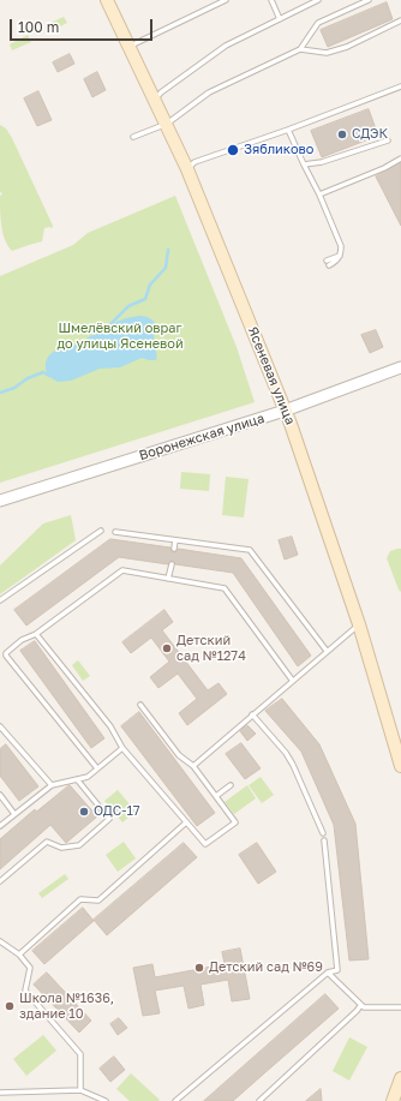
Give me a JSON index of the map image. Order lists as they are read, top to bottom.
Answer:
{
  "streets": {
    "main road": ["Ясеневая улица"],
    "street": ["Воронежская улица"]
  },
  "crossings": [
    ["Ясеневая улица", "Воронежская улица"]
  ],
  "parks": ["Шмелёвский овраг до улицы Ясеневой"],
  "places": [
    "СДЭК",
    "Зябликово",
    "Детский сад №1274",
    "ОДС-17",
    "Детский сад №69",
    "Школа №1636, здание 10"
  ],
  "scale_bar": "100 m"
}
